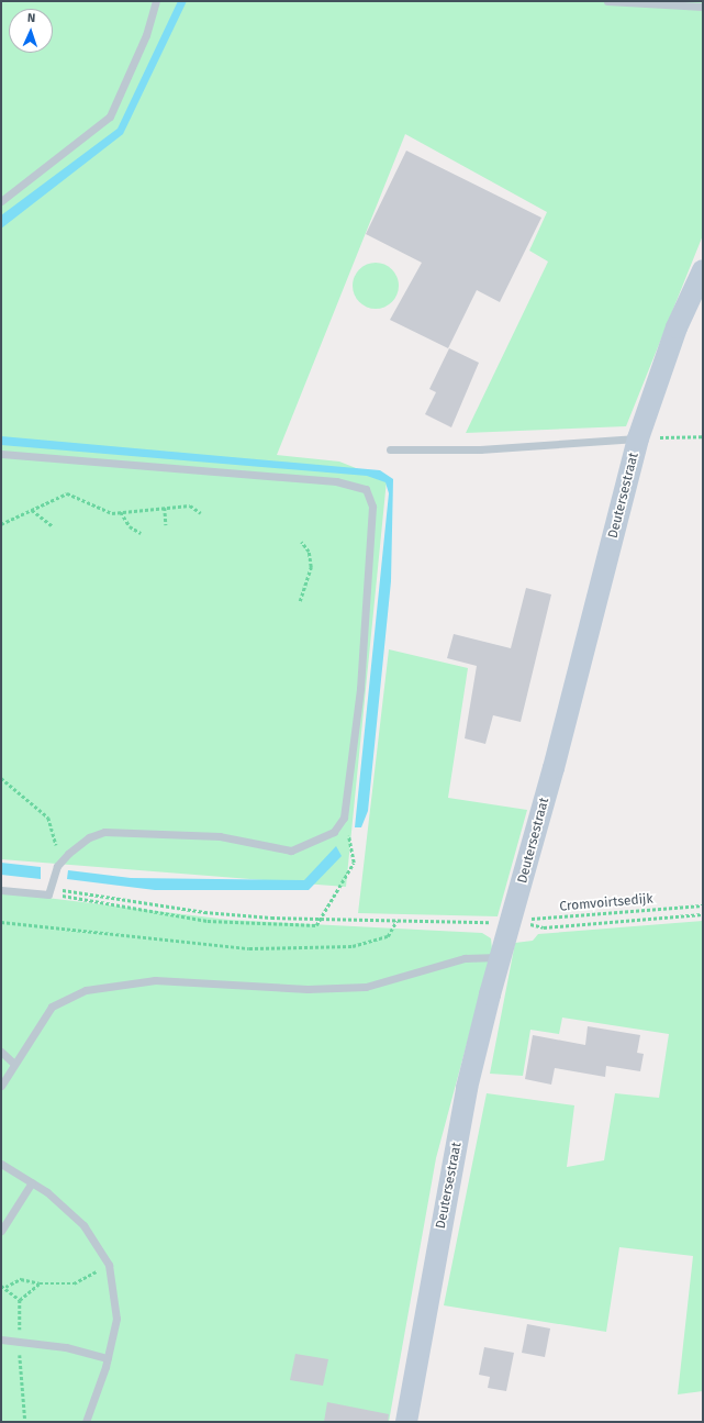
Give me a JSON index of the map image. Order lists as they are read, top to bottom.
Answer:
{
  "streets": {
    "street": ["Deutersestraat"],
    "path": ["Cromvoirtsedijk"]
  },
  "crossings": [
    ["Deutersestraat", "Cromvoirtsedijk"]
  ],
  "north": "top"
}
